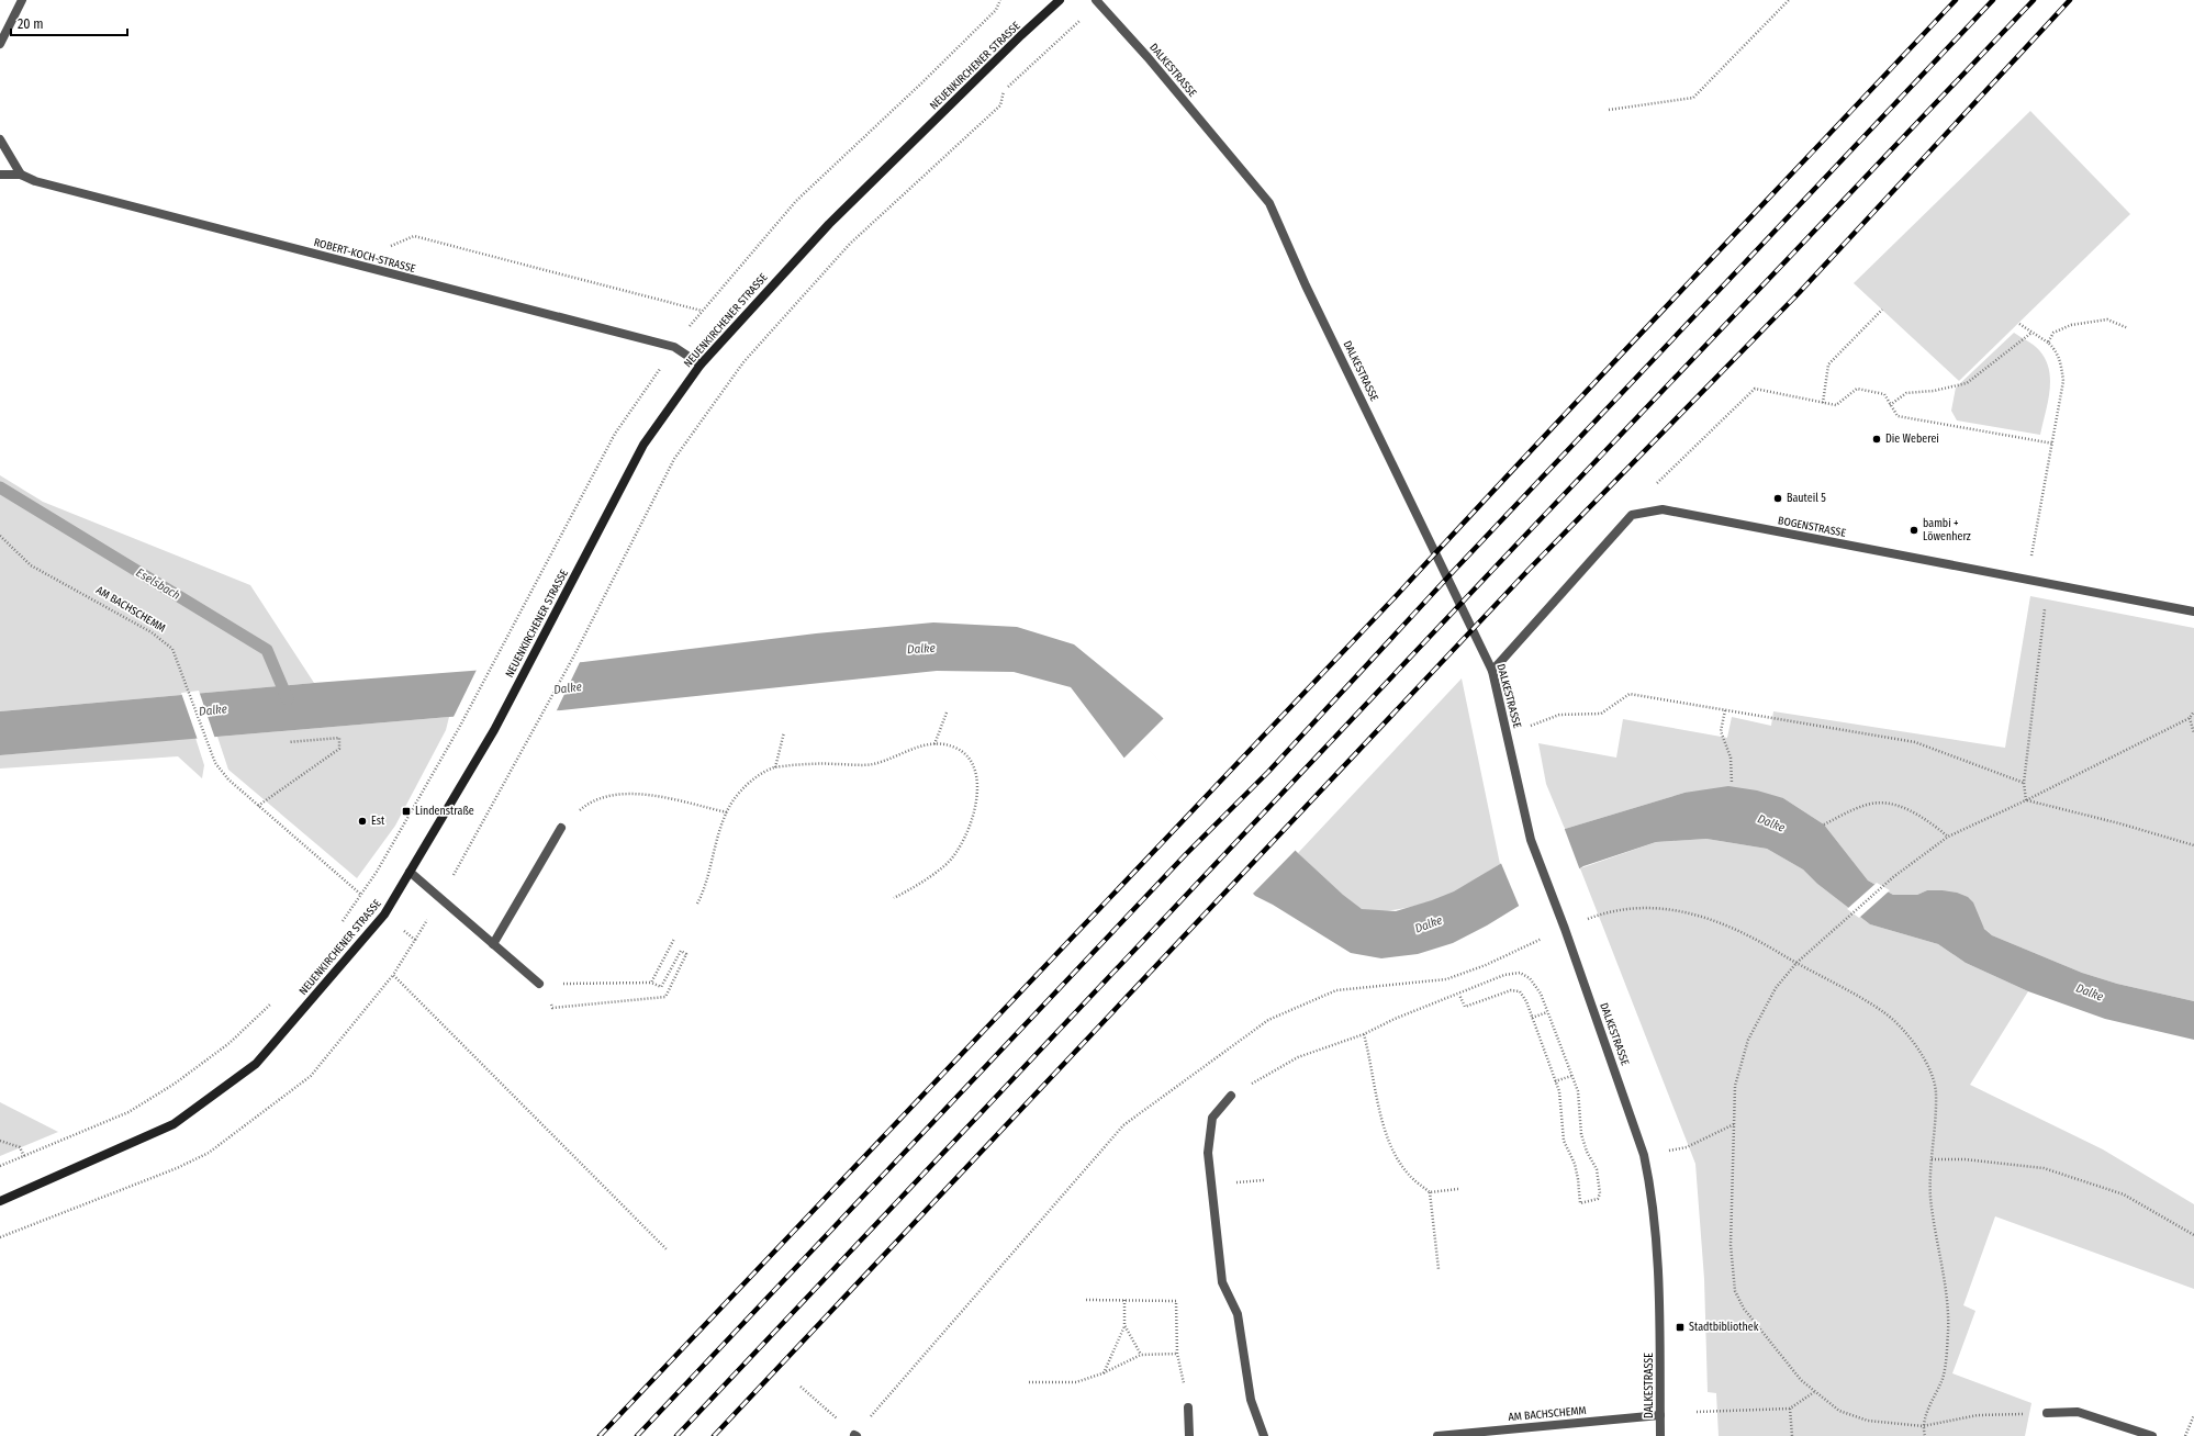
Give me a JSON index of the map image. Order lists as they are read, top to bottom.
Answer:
{
  "streets": {
    "main road": ["NEUENKIRCHENER STRASSE"],
    "street": [
      "DALKESTRASSE",
      "ROBERT-KOCH-STRASSE",
      "BOGENSTRASSE",
      "AM BACHSCHEMM"
    ]
  },
  "crossings": [
    ["NEUENKIRCHENER STRASSE", "ROBERT-KOCH-STRASSE"],
    ["DALKESTRASSE", "BOGENSTRASSE"],
    ["DALKESTRASSE", "AM BACHSCHEMM"]
  ],
  "water": ["Eselsbach", "Dalke"],
  "places": {
    "other": [
      "Die Weberei",
      "Bauteil 5",
      "bambi + Löwenherz",
      "Est"
    ],
    "transit": ["Lindenstraße", "Stadtbibliothek"]
  },
  "scale_bar": "20 m"
}
